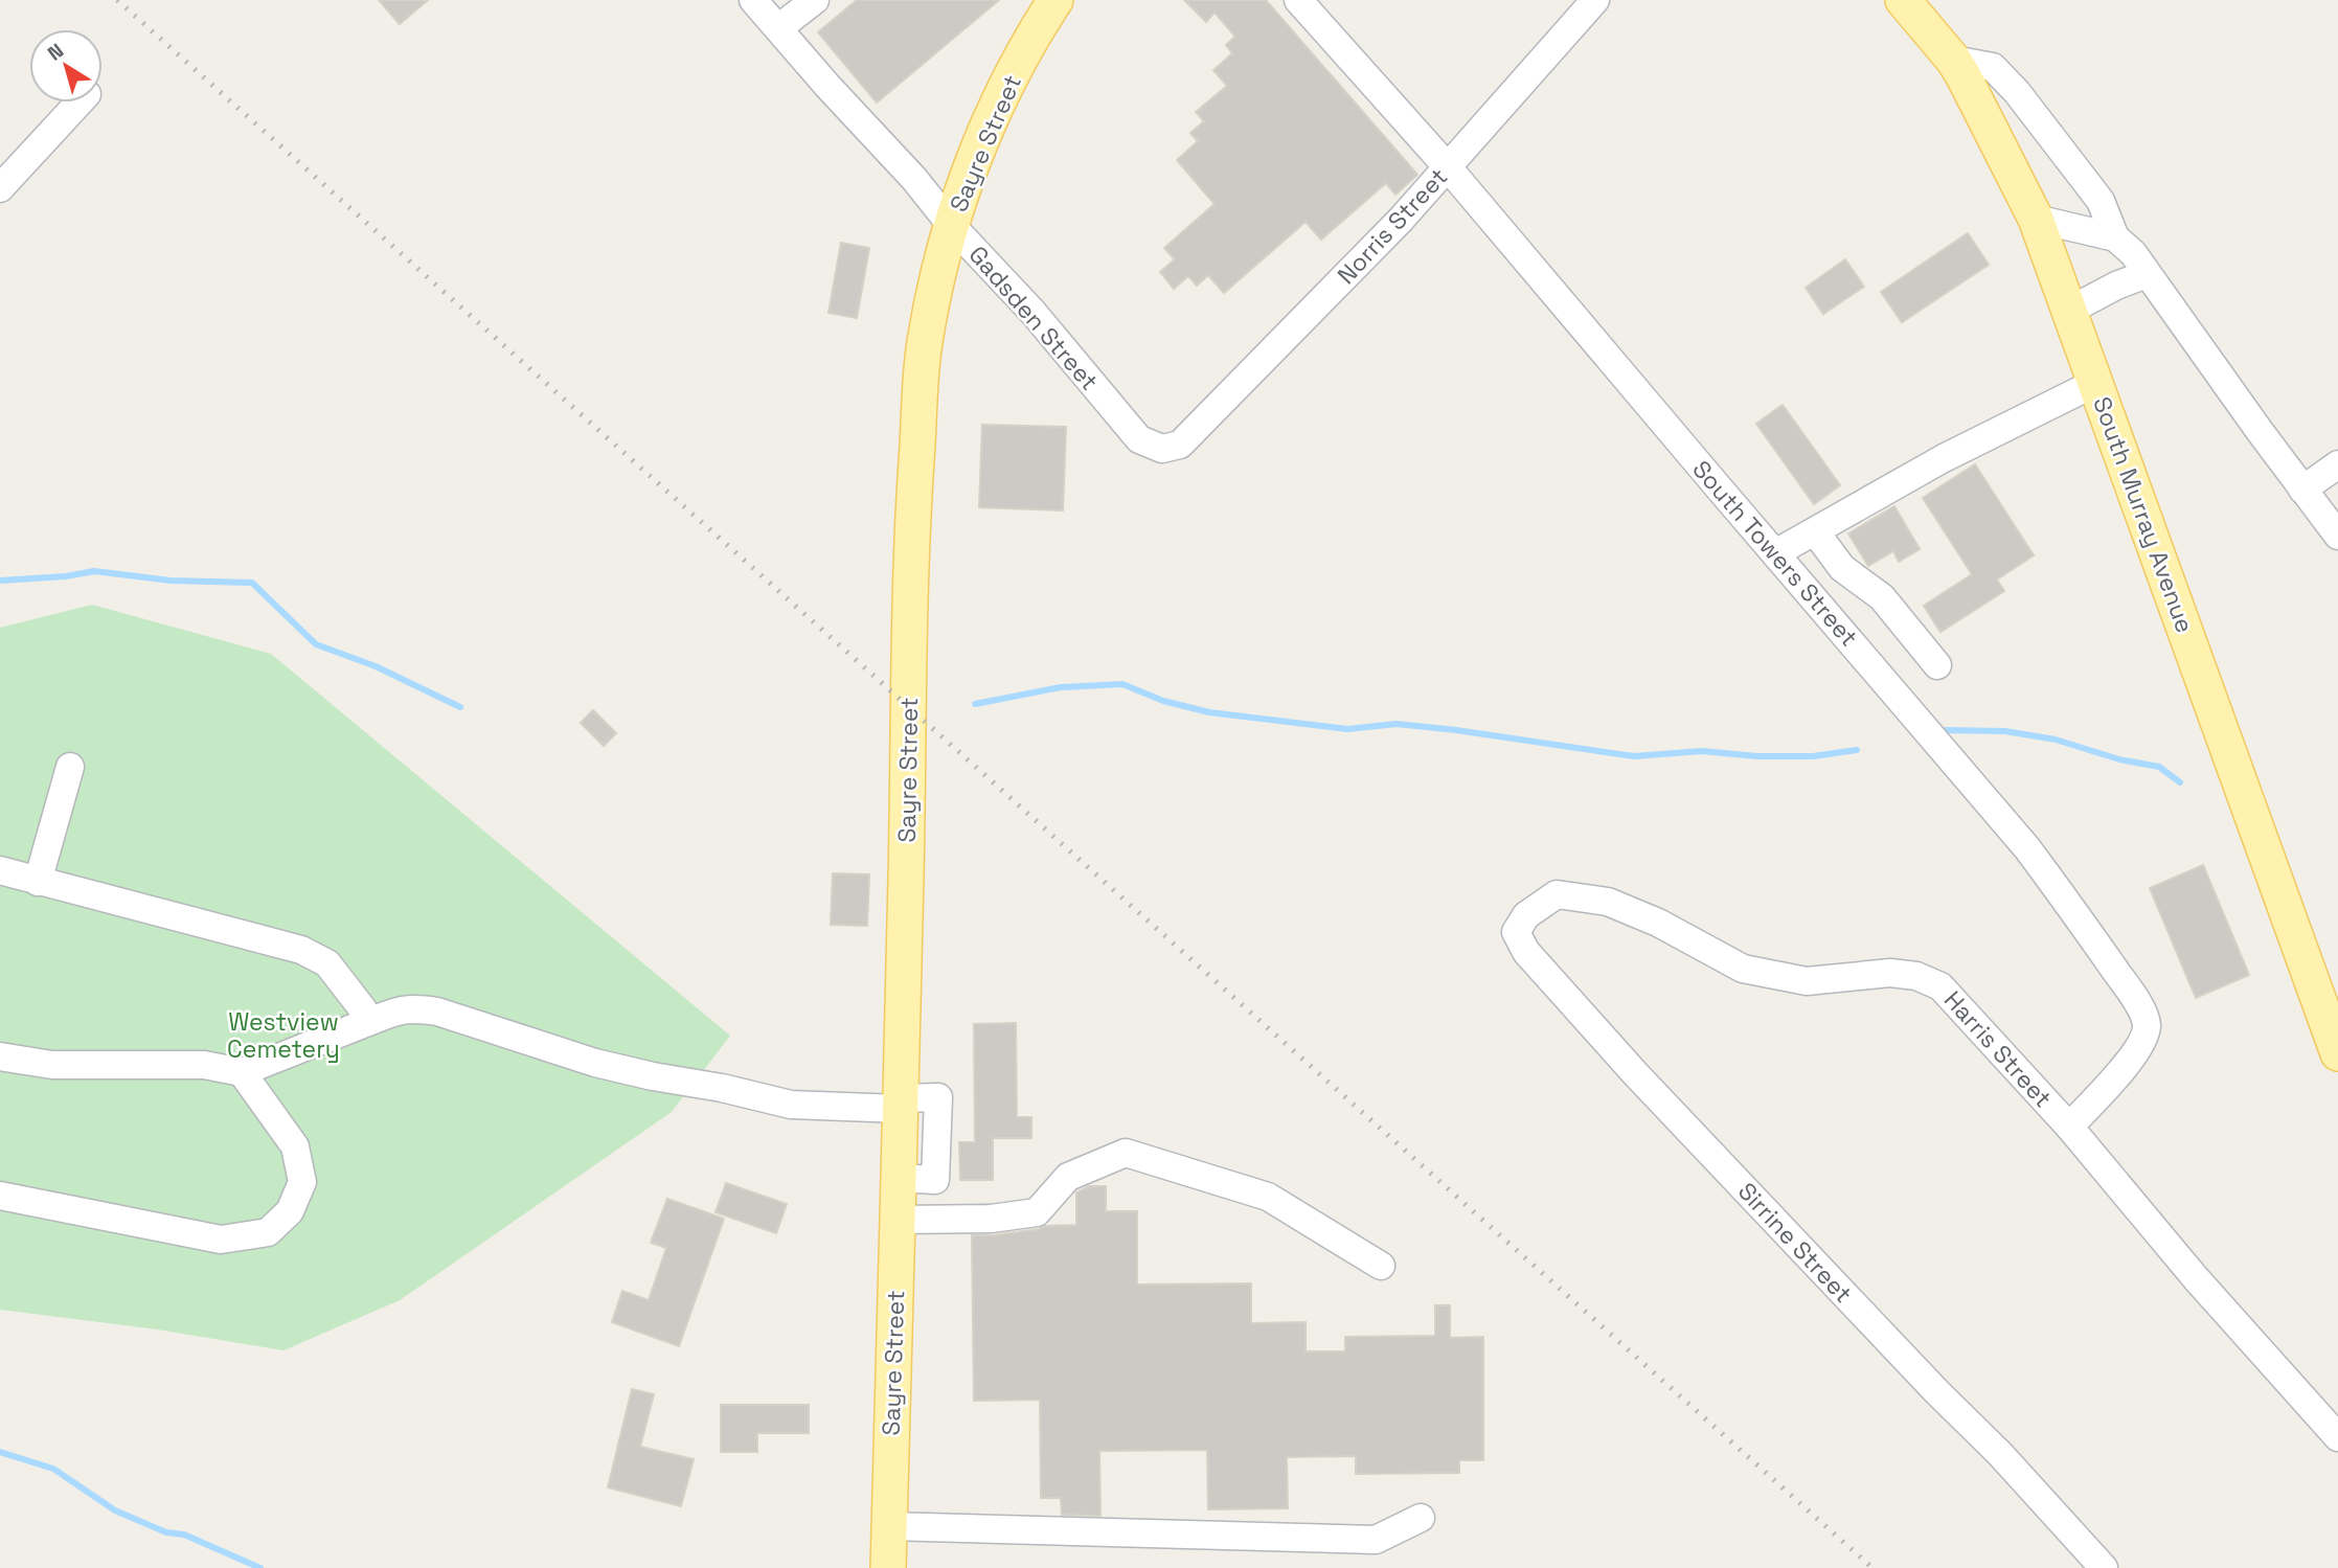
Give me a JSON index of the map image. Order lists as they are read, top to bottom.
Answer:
{
  "streets": {
    "main road": ["Sayre Street", "South Murray Avenue"],
    "street": [
      "Norris Street",
      "Gadsden Street",
      "South Towers Street",
      "Harris Street",
      "Sirrine Street"
    ]
  },
  "crossings": [
    ["Sayre Street", "Gadsden Street"],
    ["Norris Street", "Gadsden Street"],
    ["Norris Street", "South Towers Street"],
    ["South Towers Street", "Harris Street"],
    ["Harris Street", "Sirrine Street"]
  ],
  "parks": ["Westview Cemetery"],
  "north": "top left"
}
